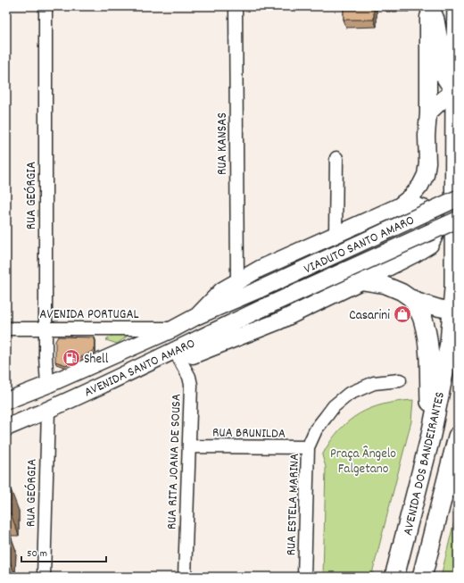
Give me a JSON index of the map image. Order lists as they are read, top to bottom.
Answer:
{
  "streets": {
    "highway": ["AVENIDA DOS BANDEIRANTES"],
    "main road": ["VIADUTO SANTO AMARO", "AVENIDA SANTO AMARO"],
    "street": [
      "RUA KANSAS",
      "RUA GEÓRGIA",
      "AVENIDA PORTUGAL",
      "RUA BRUNILDA",
      "RUA RITA JOANA DE SOUSA",
      "RUA ESTELA MARINA"
    ]
  },
  "crossings": [
    ["RUA GEÓRGIA", "AVENIDA PORTUGAL"],
    ["RUA GEÓRGIA", "AVENIDA SANTO AMARO"],
    ["VIADUTO SANTO AMARO", "AVENIDA SANTO AMARO"],
    ["AVENIDA PORTUGAL", "AVENIDA SANTO AMARO"],
    ["AVENIDA SANTO AMARO", "RUA RITA JOANA DE SOUSA"],
    ["RUA BRUNILDA", "RUA RITA JOANA DE SOUSA"],
    ["RUA BRUNILDA", "RUA ESTELA MARINA"]
  ],
  "parks": ["Praça Ângelo Falgetano"],
  "places": {
    "shop": ["Casarini"],
    "fuel station": ["Shell"]
  },
  "scale_bar": "50 m"
}
